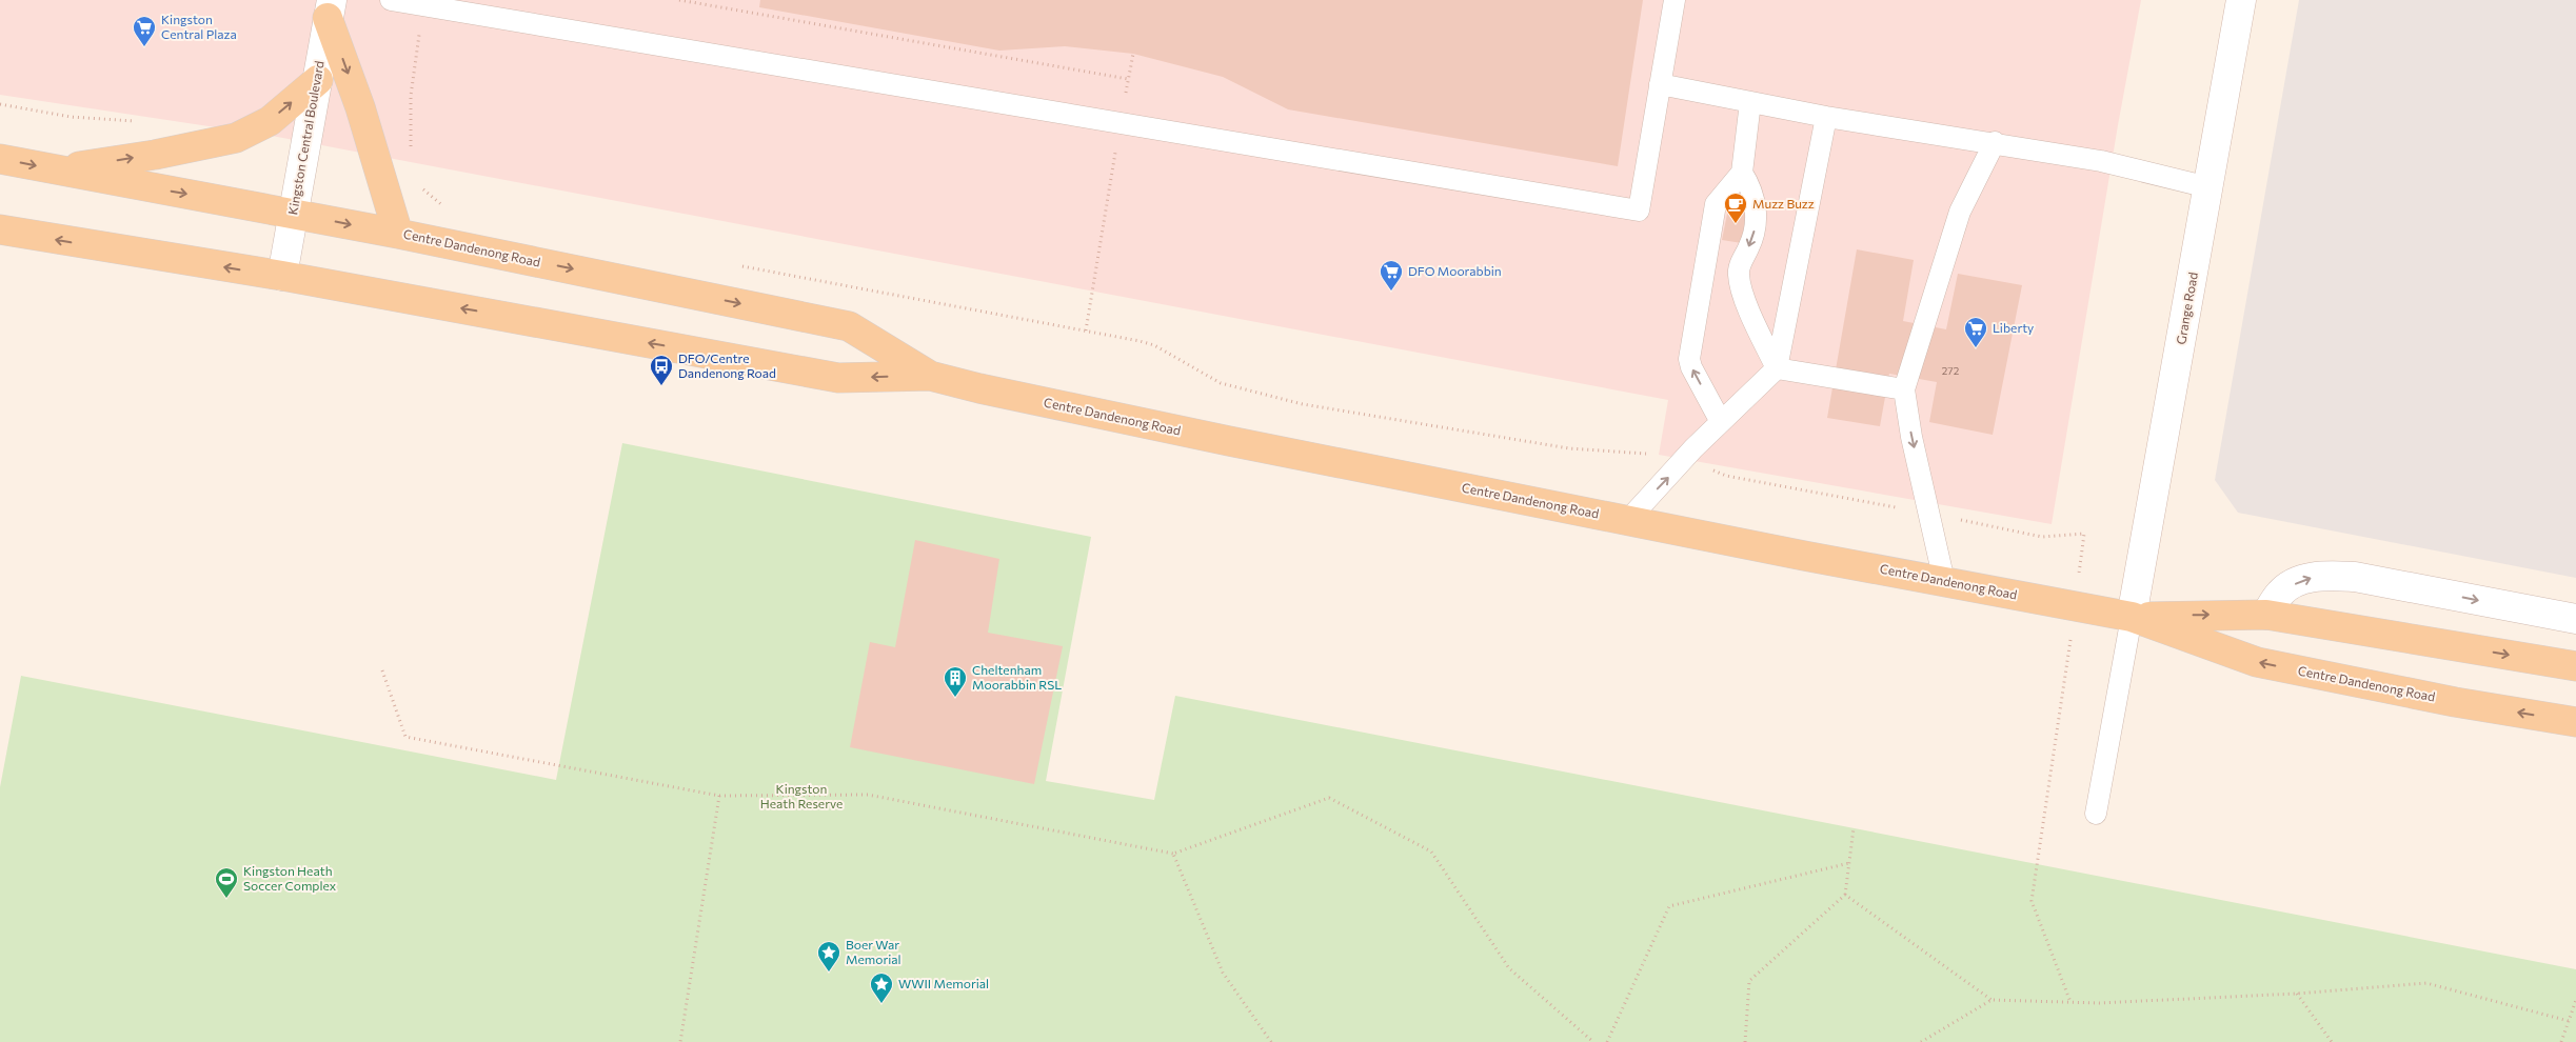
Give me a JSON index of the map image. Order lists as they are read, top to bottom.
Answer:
{
  "streets": {
    "main road": ["Kingston Central Boulevard", "Centre Dandenong Road", "Grange Road"]
  },
  "crossings": [
    ["Kingston Central Boulevard", "Centre Dandenong Road"],
    ["Centre Dandenong Road", "Grange Road"]
  ],
  "parks": ["Kingston Heath Reserve"],
  "places": {
    "supermarket": ["Kingston Central Plaza", "DFO Moorabbin", "Liberty"],
    "cafe": ["Muzz Buzz"],
    "bus stop": ["DFO/Centre Dandenong Road"],
    "building": ["Cheltenham Moorabbin RSL"],
    "sports": ["Kingston Heath Soccer Complex"],
    "place": ["Boer War Memorial", "WWII Memorial"]
  },
  "house_numbers": ["272"]
}
